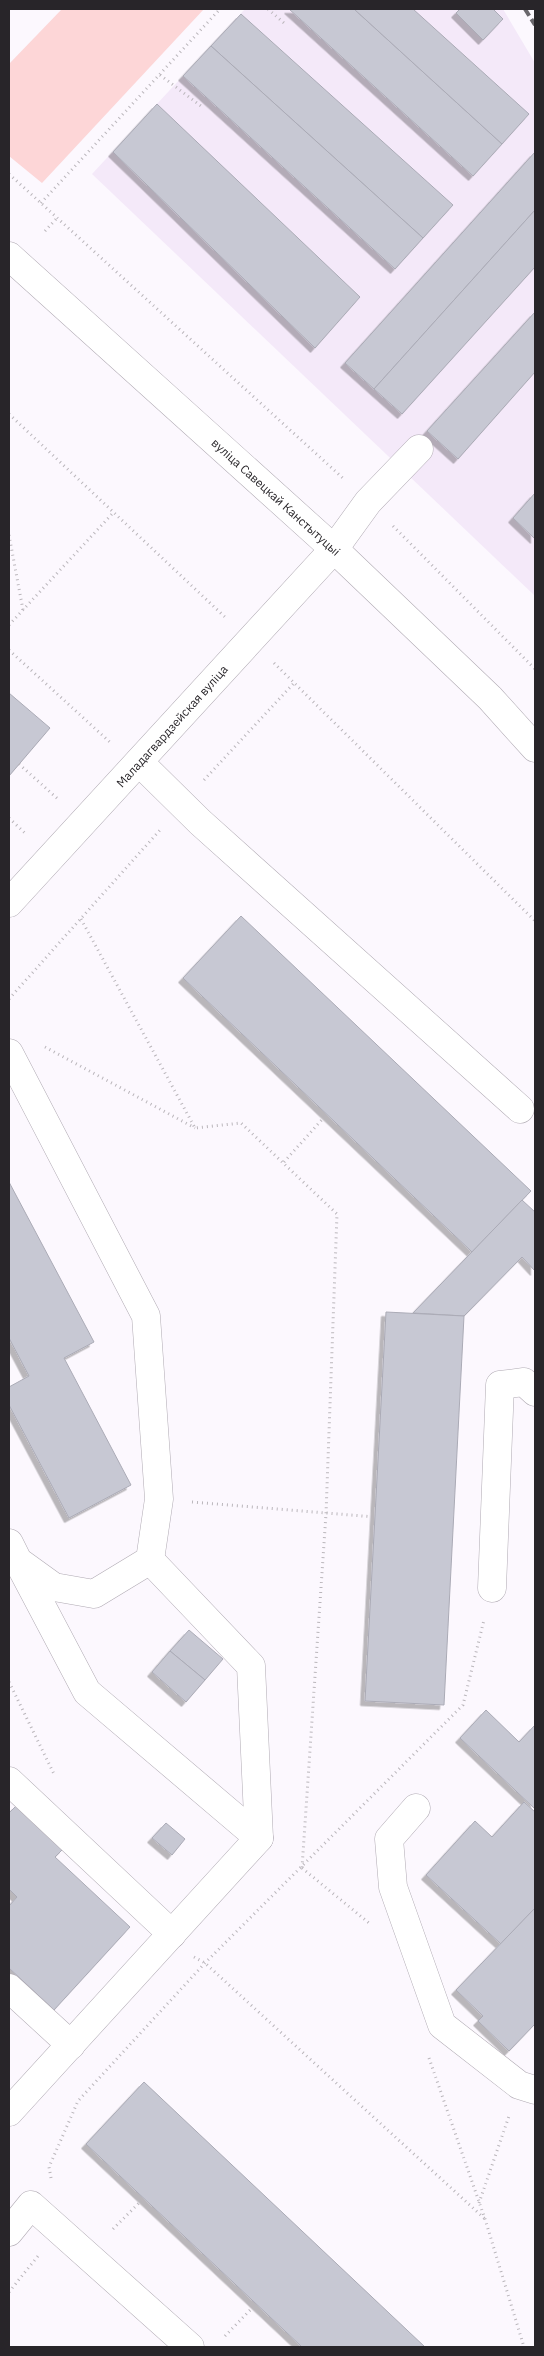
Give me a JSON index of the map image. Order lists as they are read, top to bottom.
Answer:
{
  "streets": {
    "main road": ["вуліца Савецкай Канстытуцыі", "Маладагвардзейская вуліца"]
  },
  "crossings": [
    ["вуліца Савецкай Канстытуцыі", "Маладагвардзейская вуліца"]
  ]
}
